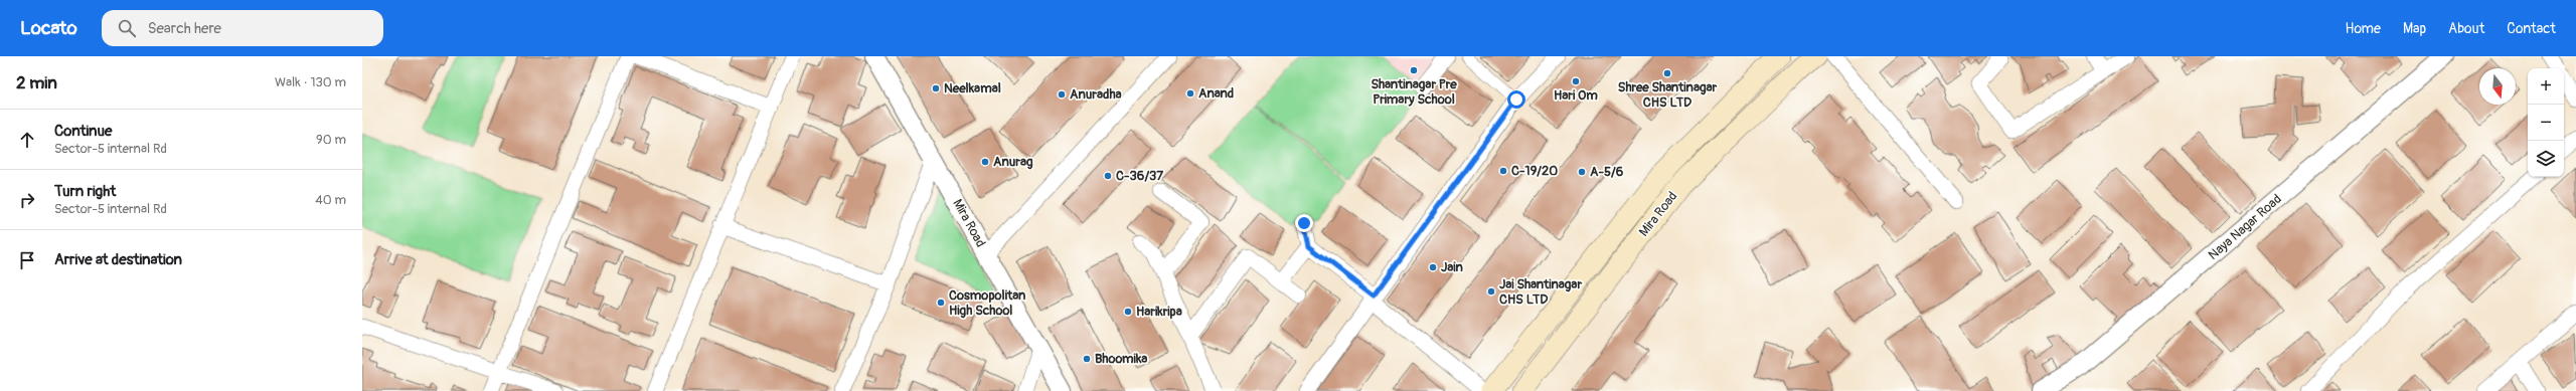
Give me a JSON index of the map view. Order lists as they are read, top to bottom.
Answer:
{
  "streets": {
    "main road": ["Mira Road"],
    "street": ["Naya Nagar Road"]
  },
  "places": [
    "Shantinagar Pre Primary School",
    "Shree Shantinagar CHS LTD",
    "Hari Om",
    "Neelkamal",
    "Anand",
    "Anuradha",
    "Anurag",
    "C-19/20",
    "A-5/6",
    "C-36/37",
    "Jain",
    "Jai Shantinagar CHS LTD",
    "Cosmopolitan High School",
    "Harikripa",
    "Bhoomika"
  ],
  "north": "bottom",
  "page": {
    "header": "Locato",
    "search": "Search here",
    "nav": [
      "Home",
      "Map",
      "About",
      "Contact"
    ],
    "heading": ["2 min", "Walk · 130 m"],
    "map_buttons": ["+", "−"],
    "list": [
      ["Continue", "Sector-5 internal Rd", "90 m"],
      ["Turn right", "Sector-5 internal Rd", "40 m"],
      "Arrive at destination"
    ]
  }
}
